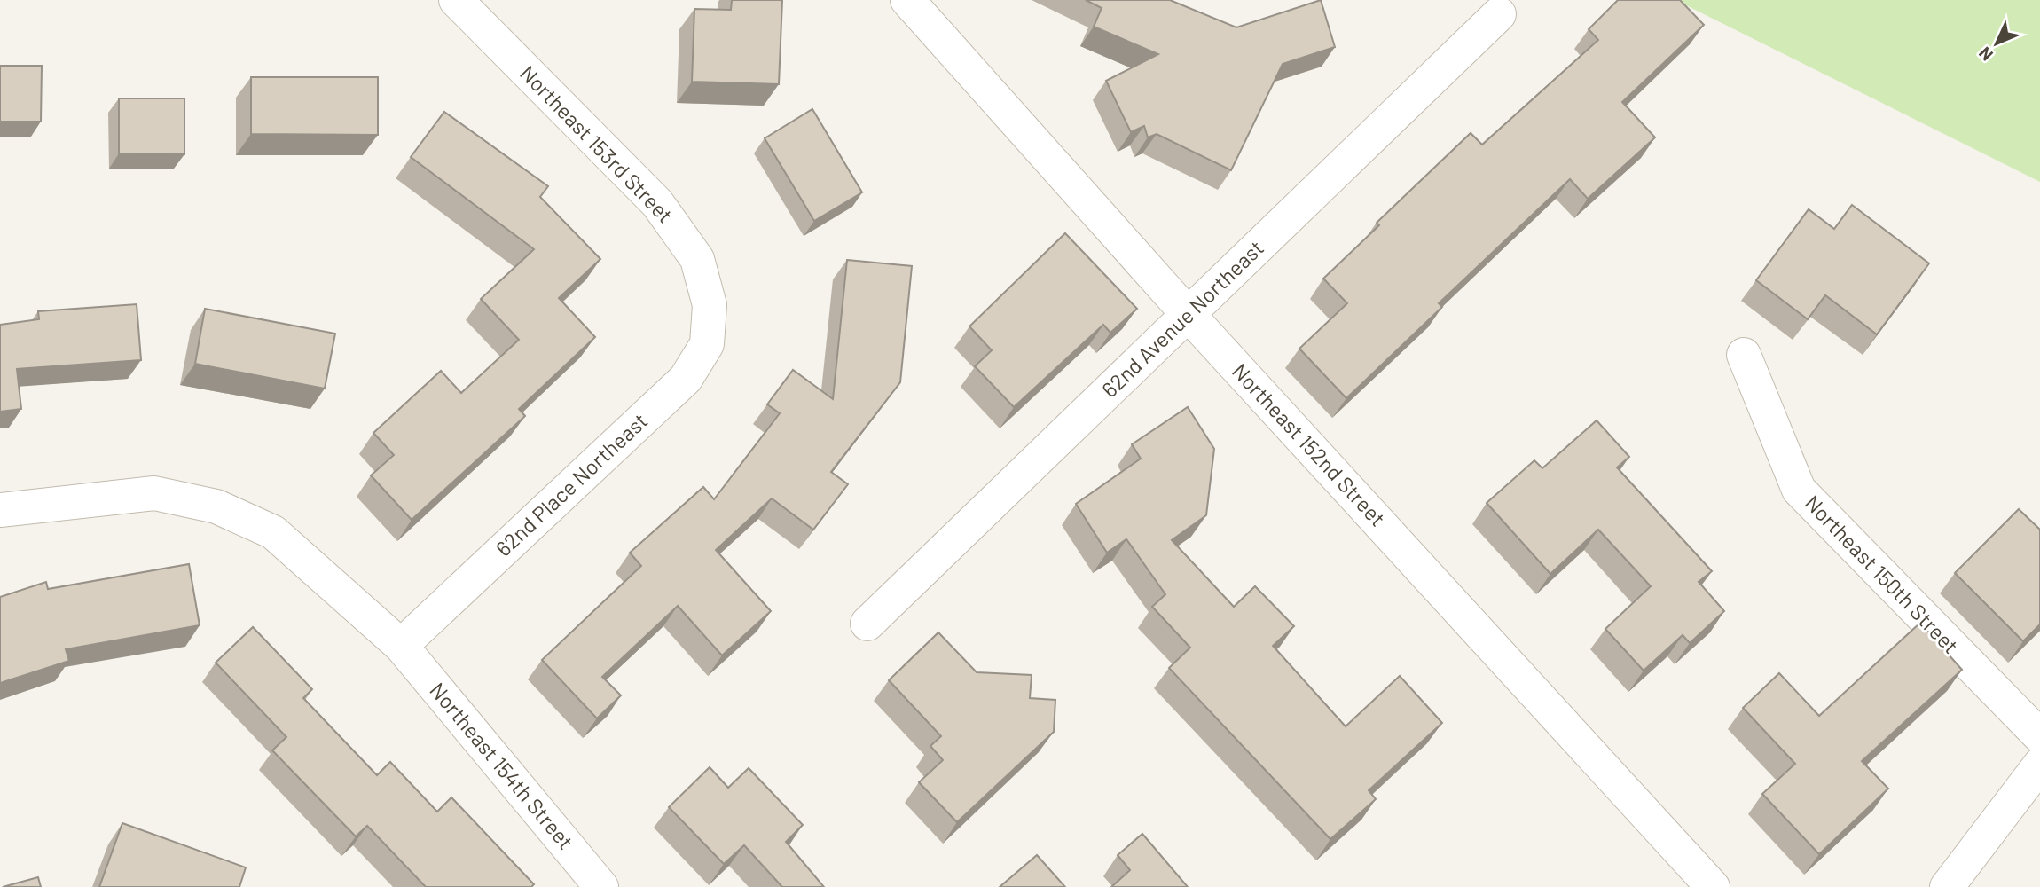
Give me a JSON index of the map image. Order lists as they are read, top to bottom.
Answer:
{
  "streets": {
    "street": [
      "Northeast 153rd Street",
      "62nd Avenue Northeast",
      "Northeast 152nd Street",
      "62nd Place Northeast",
      "Northeast 150th Street",
      "Northeast 154th Street"
    ]
  },
  "crossings": [
    ["Northeast 153rd Street", "62nd Place Northeast"],
    ["62nd Avenue Northeast", "Northeast 152nd Street"],
    ["62nd Place Northeast", "Northeast 154th Street"]
  ],
  "north": "bottom left"
}
